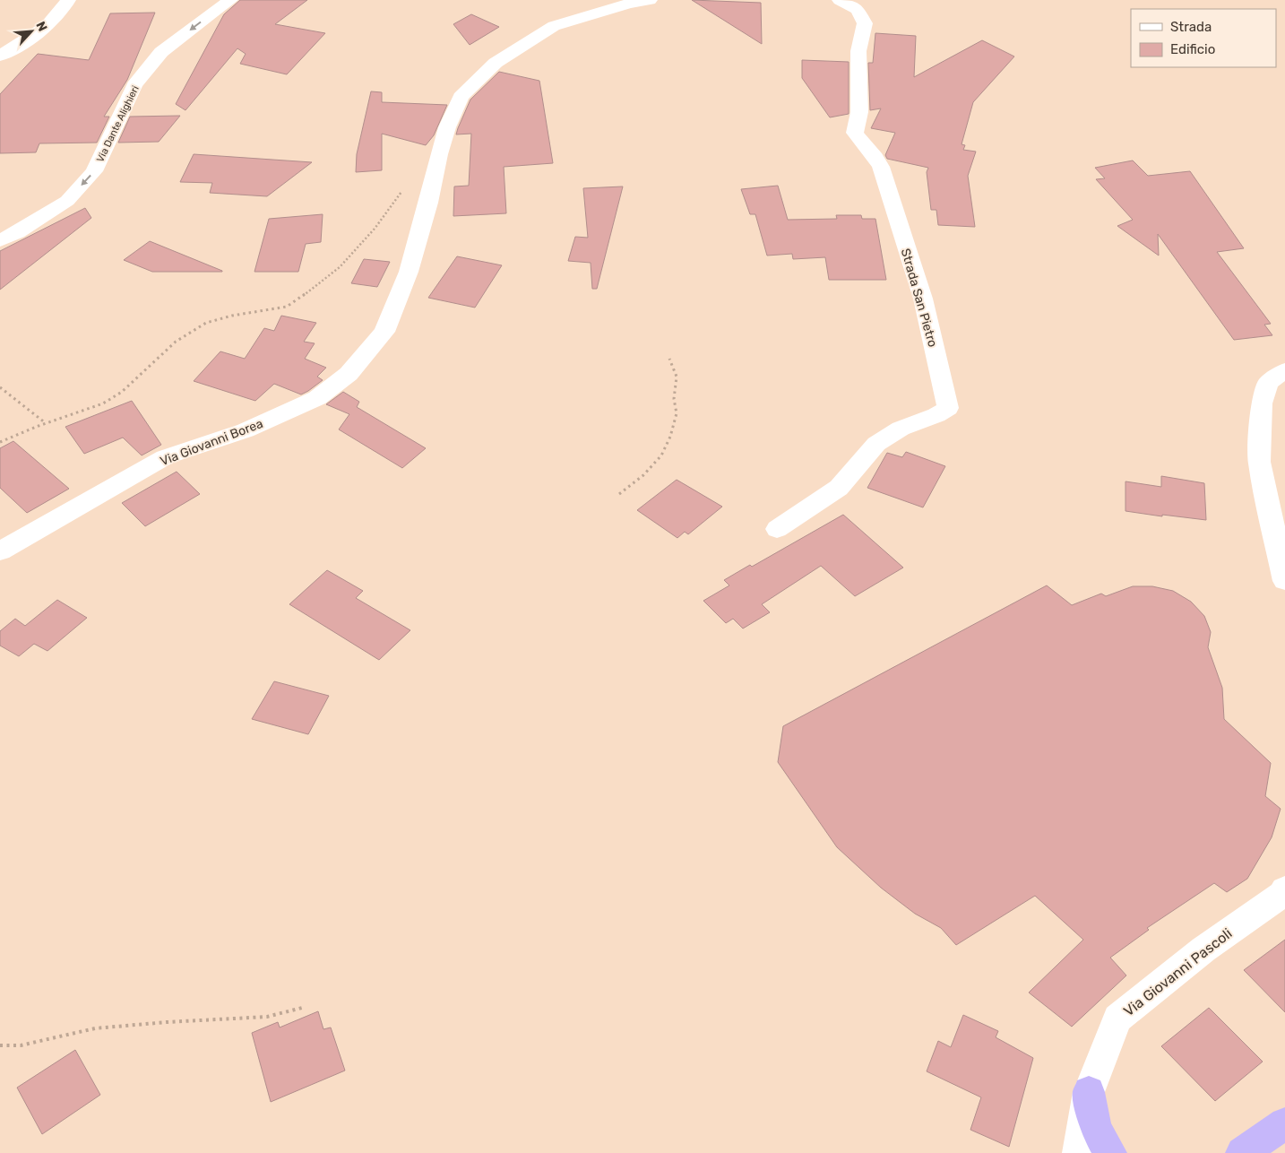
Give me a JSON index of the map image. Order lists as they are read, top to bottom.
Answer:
{
  "streets": {
    "street": [
      "Via Dante Alighieri",
      "Strada San Pietro",
      "Via Giovanni Borea",
      "Via Giovanni Pascoli"
    ]
  },
  "one_way": ["Via Dante Alighieri"],
  "legend": ["Strada", "Edificio"],
  "north": "top right"
}
